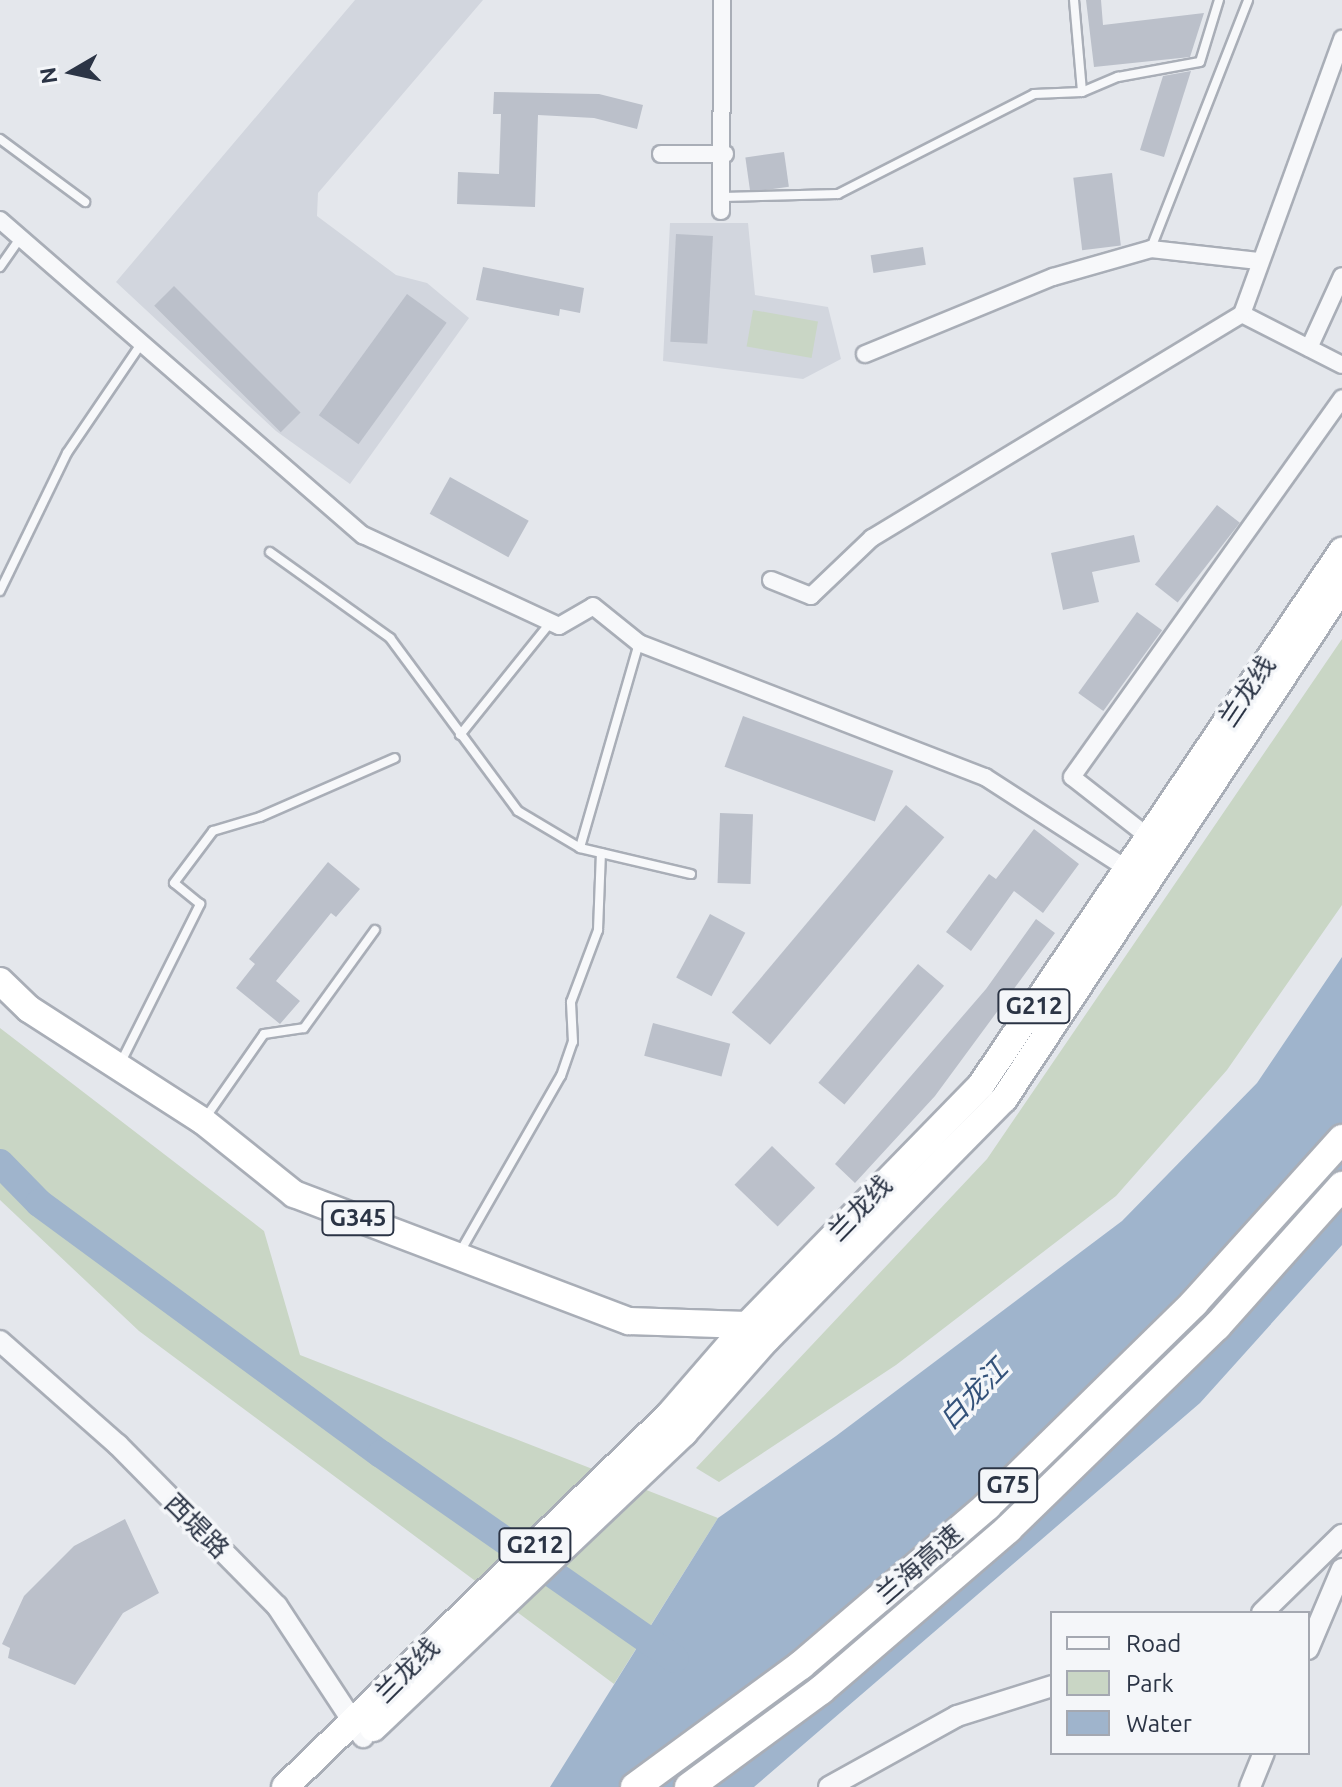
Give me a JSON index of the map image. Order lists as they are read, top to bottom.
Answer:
{
  "streets": {
    "highway": [
      "兰龙线",
      "G212",
      "G345",
      "G75",
      "兰海高速"
    ],
    "street": ["西堤路"]
  },
  "crossings": [
    ["兰龙线", "G345"],
    ["兰龙线", "西堤路"]
  ],
  "water": ["白龙江"],
  "legend": ["Road", "Park", "Water"],
  "north": "left"
}
